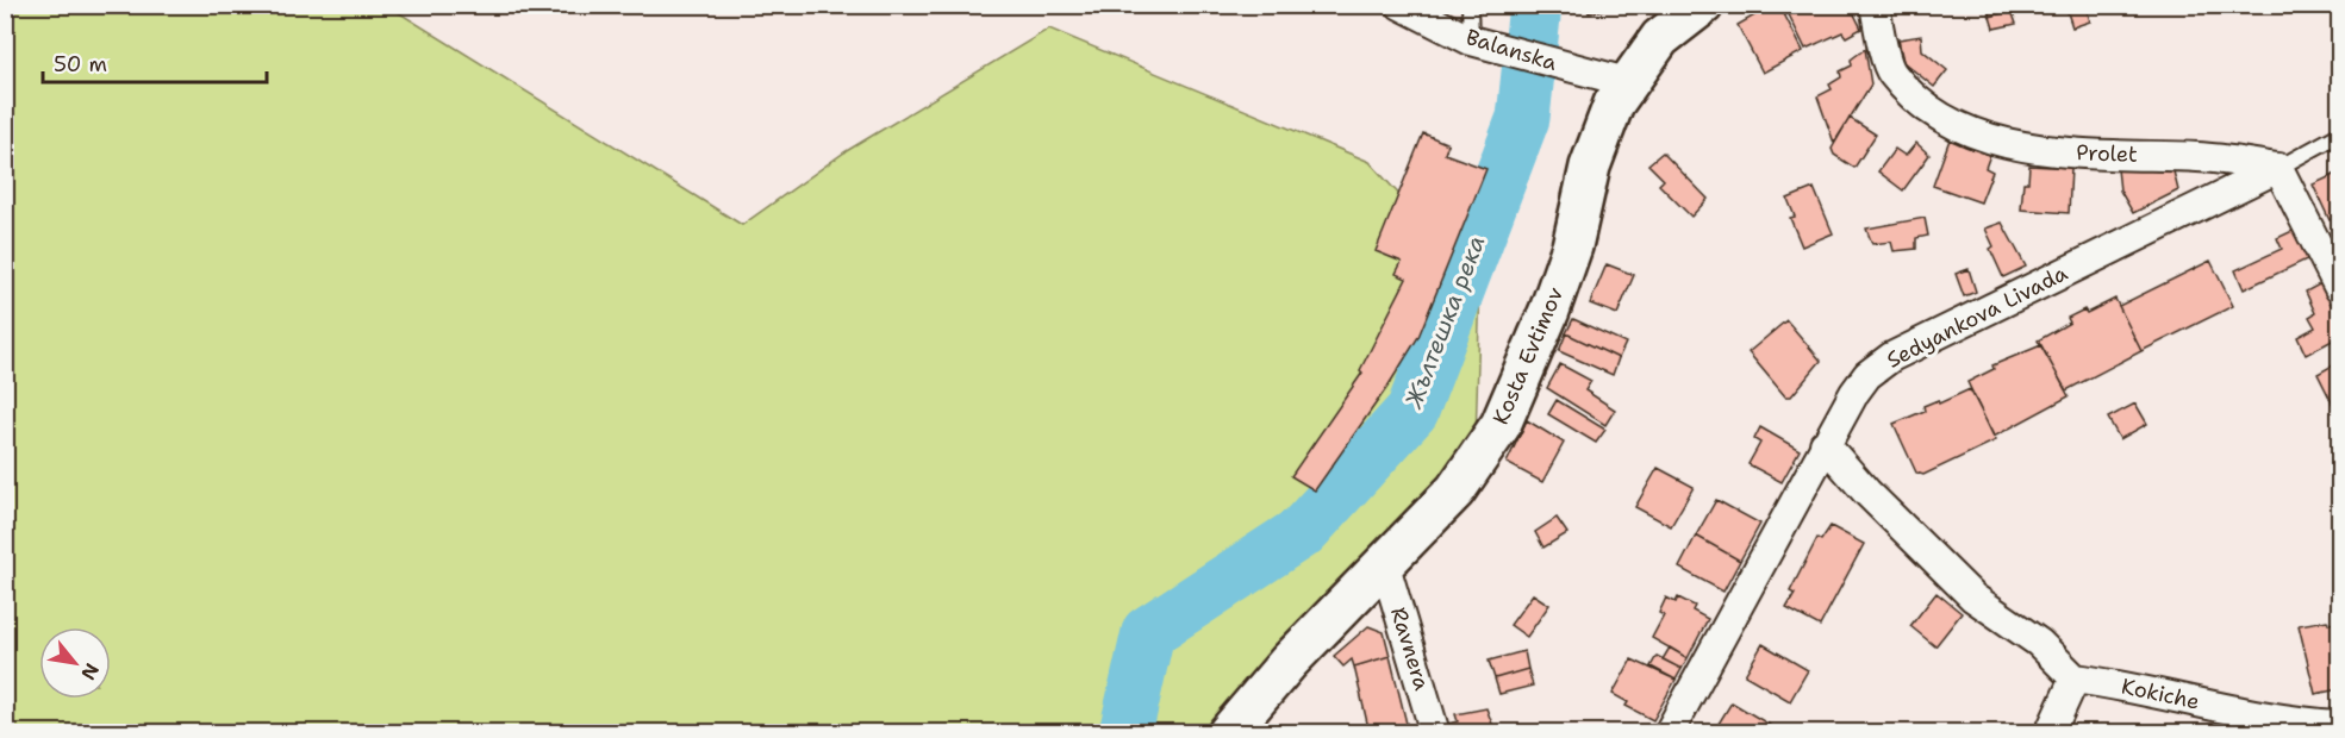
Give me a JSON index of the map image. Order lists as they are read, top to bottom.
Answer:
{
  "streets": {
    "main road": ["Kosta Evtimov"],
    "street": [
      "Balanska",
      "Prolet",
      "Sedyankova Livada",
      "Ravnera",
      "Kokiche"
    ]
  },
  "crossings": [
    ["Balanska", "Kosta Evtimov"],
    ["Prolet", "Sedyankova Livada"],
    ["Kosta Evtimov", "Ravnera"]
  ],
  "water": ["Жълтешка река"],
  "scale_bar": "50 m",
  "north": "bottom right"
}
